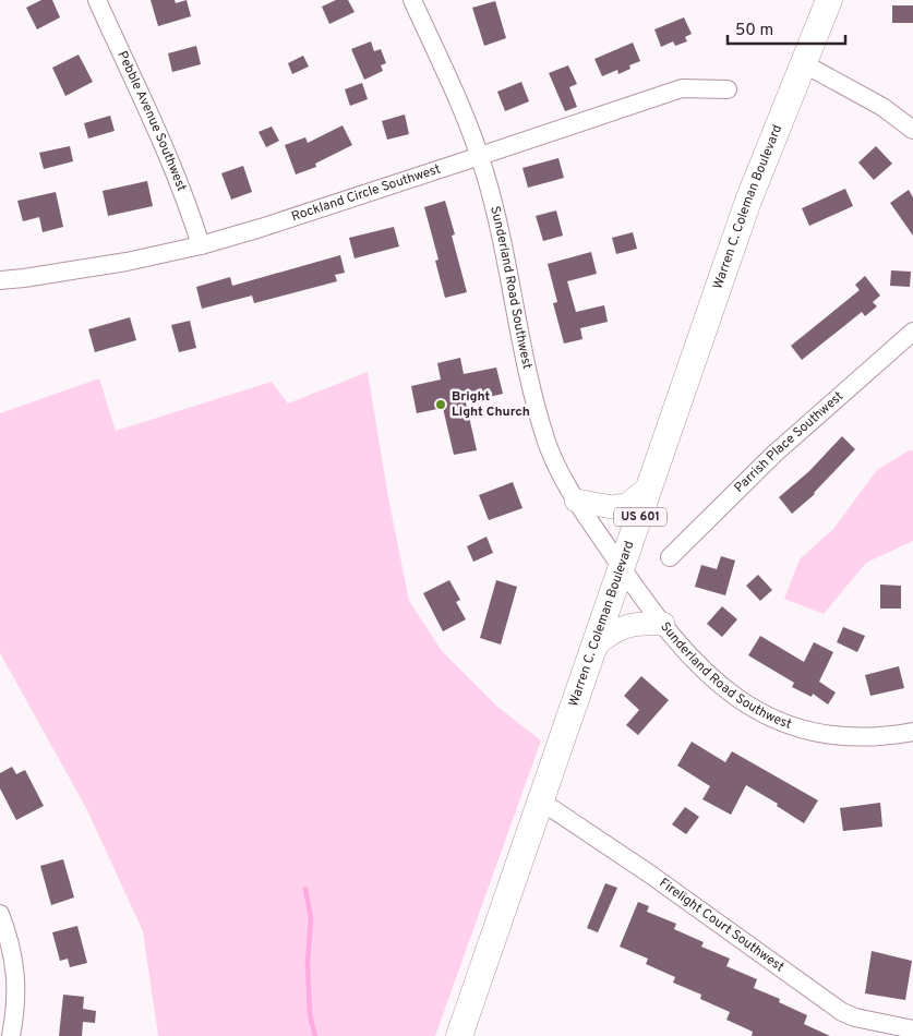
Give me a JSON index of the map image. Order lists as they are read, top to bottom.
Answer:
{
  "streets": {
    "highway": ["Warren C. Coleman Boulevard", "US 601"],
    "street": [
      "Pebble Avenue Southwest",
      "Rockland Circle Southwest",
      "Sunderland Road Southwest",
      "Parrish Place Southwest",
      "Firelight Court Southwest"
    ]
  },
  "crossings": [
    ["Pebble Avenue Southwest", "Rockland Circle Southwest"],
    ["Rockland Circle Southwest", "Sunderland Road Southwest"],
    ["Warren C. Coleman Boulevard", "Sunderland Road Southwest"],
    ["Warren C. Coleman Boulevard", "Firelight Court Southwest"]
  ],
  "places": ["Bright Light Church"],
  "scale_bar": "50 m"
}
